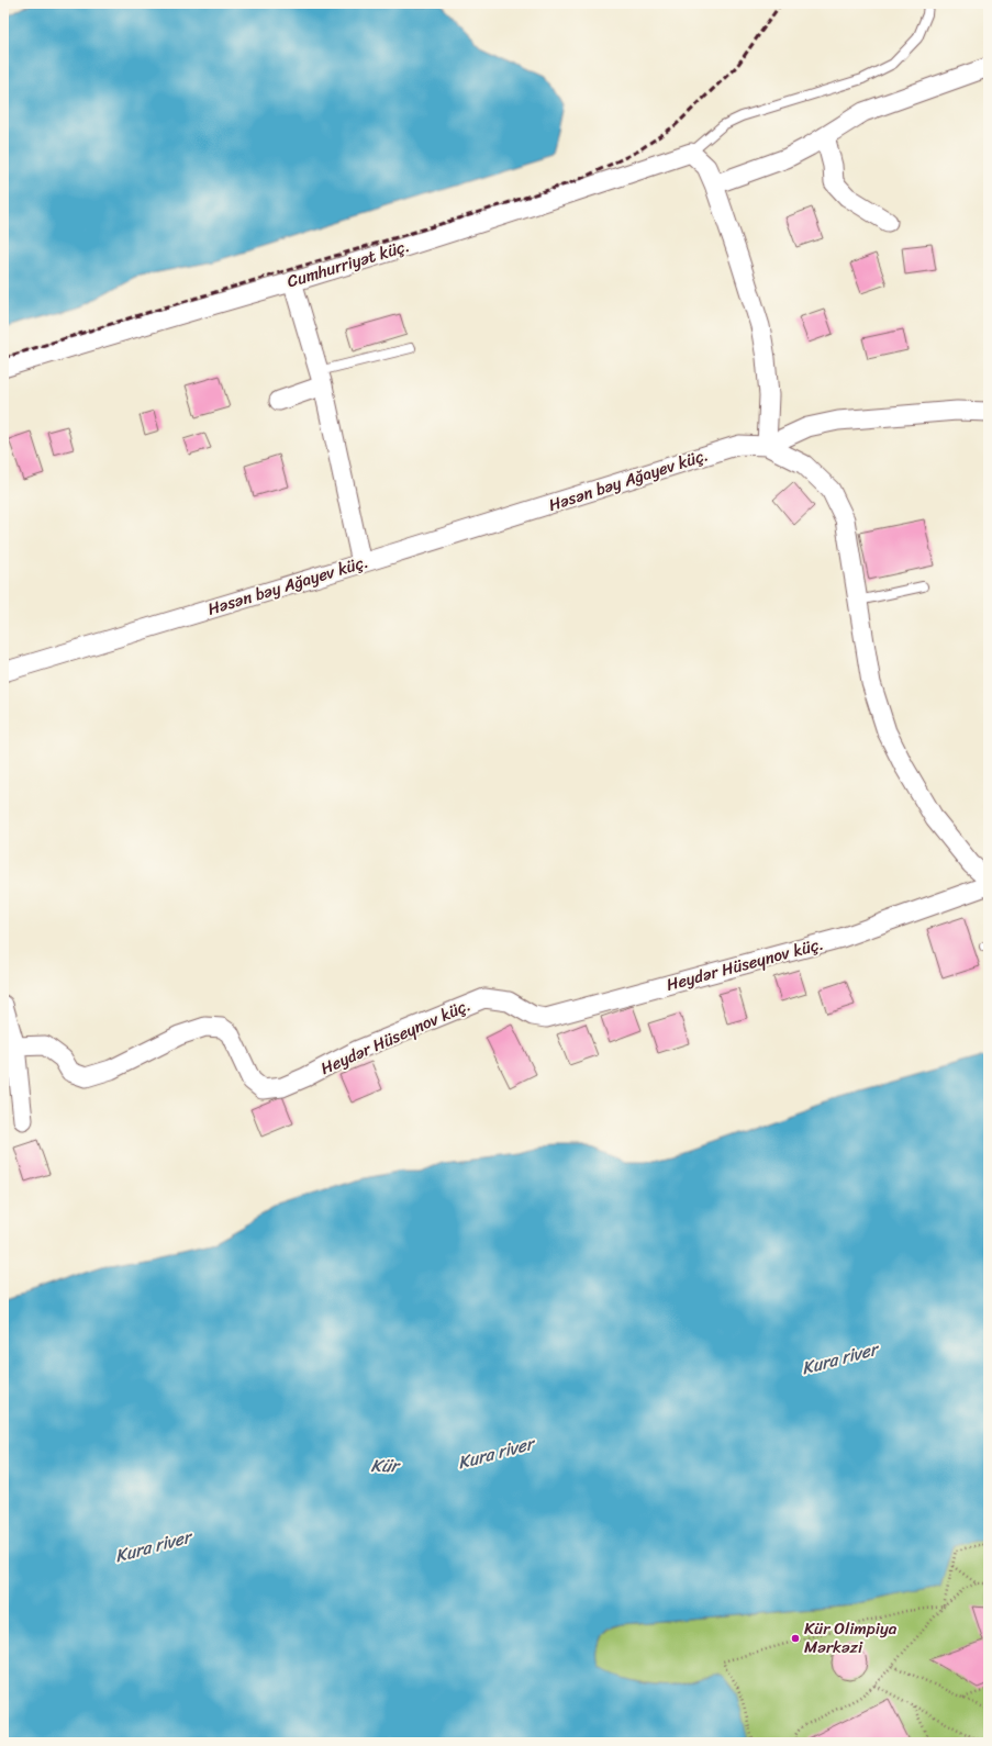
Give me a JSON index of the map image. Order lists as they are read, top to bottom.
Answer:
{
  "streets": {
    "street": ["Cumhurriyət küç.", "Həsən bəy Ağayev küç.", "Heydər Hüseynov küç."]
  },
  "water": ["Kura river", "Kür"],
  "places": ["Kür Olimpiya Mərkəzi"]
}
